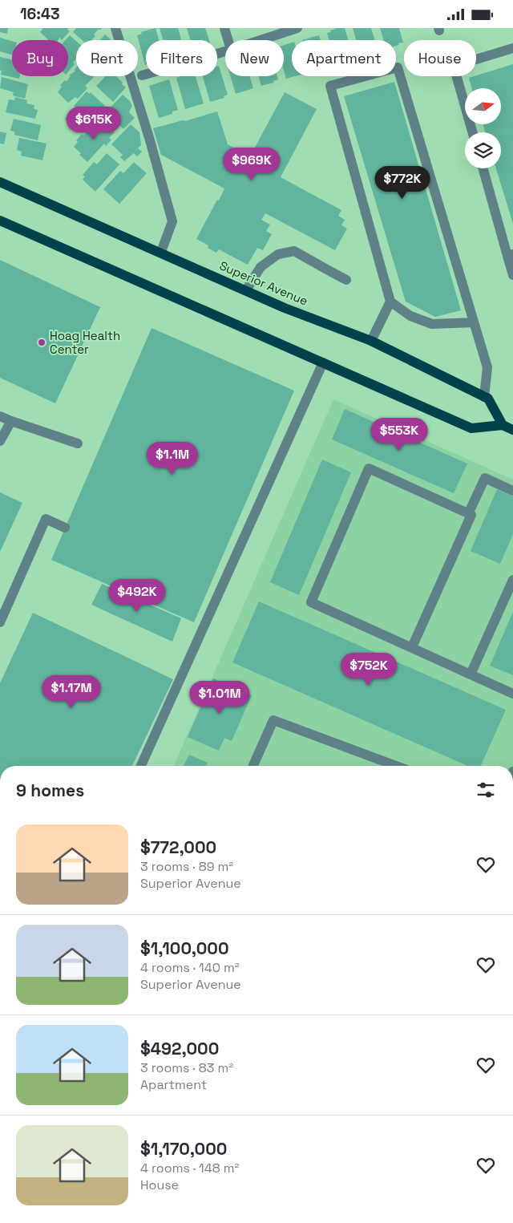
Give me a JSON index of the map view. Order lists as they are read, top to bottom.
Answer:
{
  "streets": {
    "main road": ["Superior Avenue"]
  },
  "places": ["Hoag Health Center"],
  "north": "right",
  "page": {
    "status": "16:43",
    "chip": [
      "Buy",
      "Rent",
      "Filters",
      "New",
      "Apartment",
      "House"
    ],
    "price": [
      "$615K",
      "$969K",
      "$772K",
      "$553K",
      "$1.1M",
      "$492K",
      "$752K",
      "$1.17M",
      "$1.01M"
    ],
    "heading": "9 homes",
    "list": [
      {
        "name": "$772,000",
        "note": "3 rooms · 89 m² · Superior Avenue"
      },
      {
        "name": "$1,100,000",
        "note": "4 rooms · 140 m² · Superior Avenue"
      },
      {
        "name": "$492,000",
        "note": "3 rooms · 83 m² · Apartment"
      },
      {
        "name": "$1,170,000",
        "note": "4 rooms · 148 m² · House"
      }
    ]
  }
}
